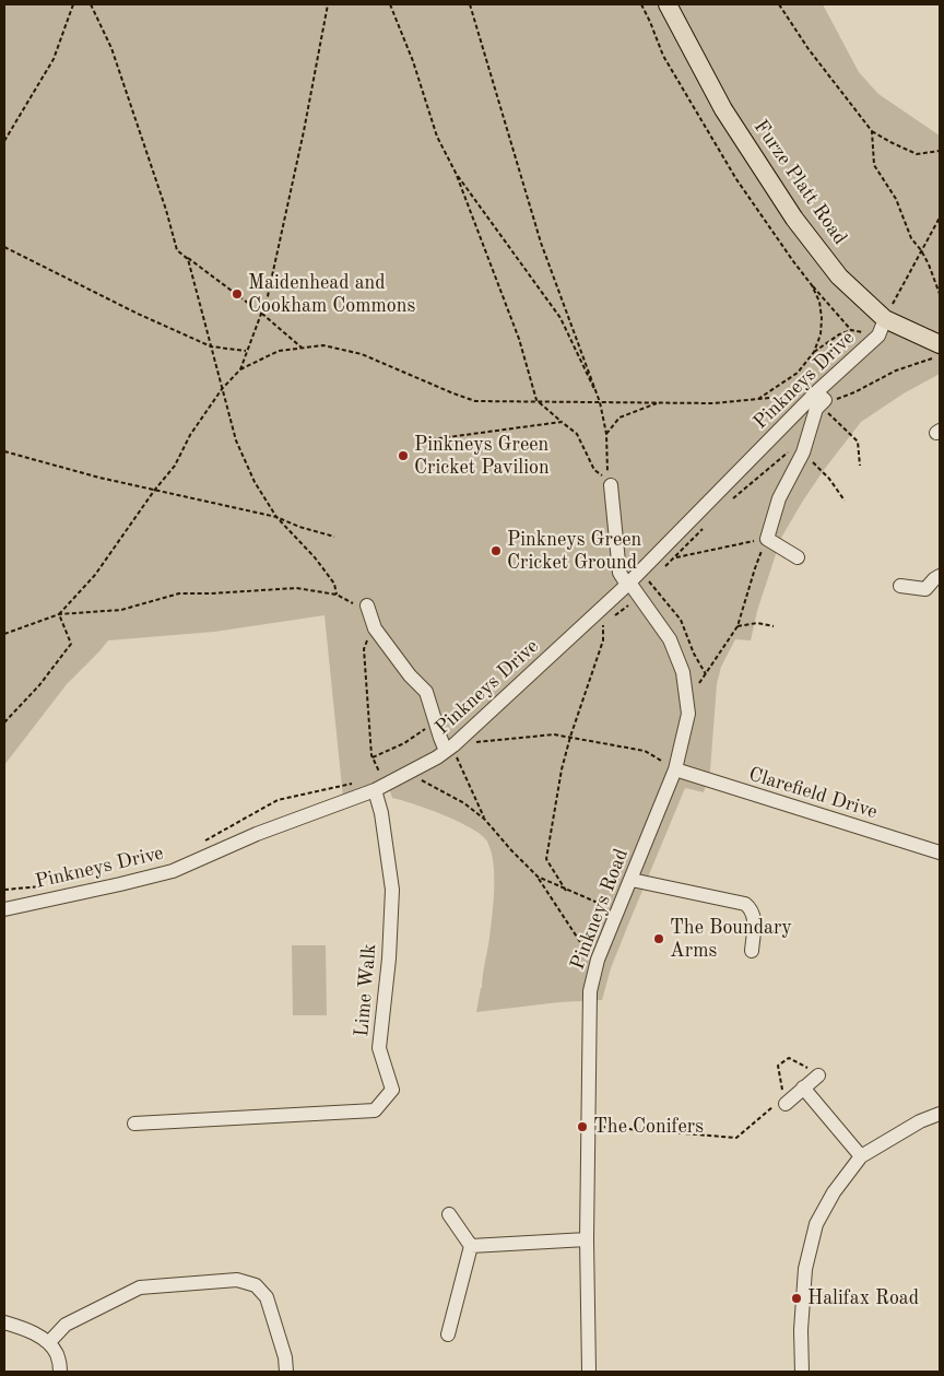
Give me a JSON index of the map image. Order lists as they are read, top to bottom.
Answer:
{
  "streets": {
    "main road": ["Furze Platt Road"],
    "street": [
      "Pinkneys Drive",
      "Clarefield Drive",
      "Pinkneys Road",
      "Lime Walk"
    ]
  },
  "crossings": [
    ["Furze Platt Road", "Pinkneys Drive"],
    ["Pinkneys Drive", "Pinkneys Road"],
    ["Pinkneys Drive", "Lime Walk"],
    ["Clarefield Drive", "Pinkneys Road"]
  ],
  "places": [
    "Maidenhead and Cookham Commons",
    "Pinkneys Green Cricket Pavilion",
    "Pinkneys Green Cricket Ground",
    "The Boundary Arms",
    "The Conifers",
    "Halifax Road"
  ]
}
